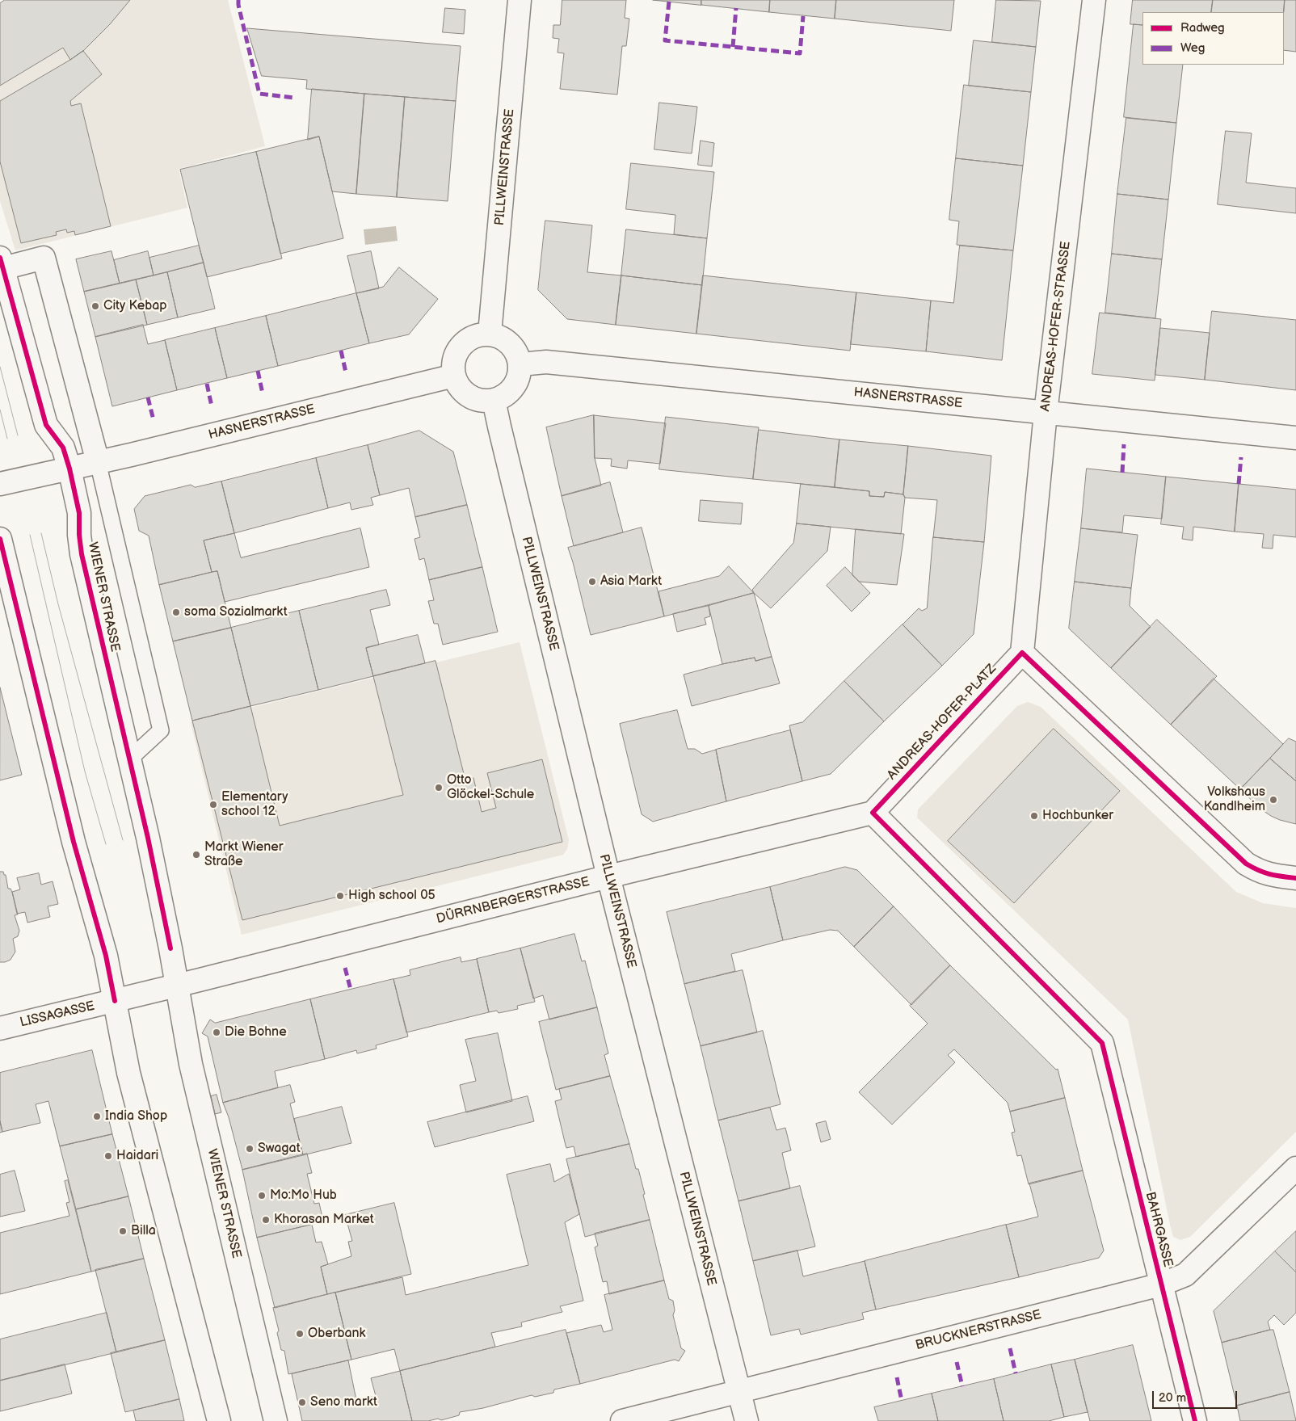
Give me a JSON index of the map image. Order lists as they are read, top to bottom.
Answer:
{
  "streets": {
    "street": [
      "PILLWEINSTRASSE",
      "ANDREAS-HOFER-STRASSE",
      "HASNERSTRASSE",
      "WIENER STRASSE",
      "ANDREAS-HOFER-PLATZ",
      "DÜRRNBERGERSTRASSE",
      "LISSAGASSE",
      "BAHRGASSE",
      "BRUCKNERSTRASSE"
    ]
  },
  "crossings": [
    ["PILLWEINSTRASSE", "HASNERSTRASSE"],
    ["PILLWEINSTRASSE", "DÜRRNBERGERSTRASSE"],
    ["PILLWEINSTRASSE", "BRUCKNERSTRASSE"],
    ["ANDREAS-HOFER-STRASSE", "HASNERSTRASSE"],
    ["ANDREAS-HOFER-STRASSE", "ANDREAS-HOFER-PLATZ"],
    ["HASNERSTRASSE", "WIENER STRASSE"],
    ["WIENER STRASSE", "DÜRRNBERGERSTRASSE"],
    ["ANDREAS-HOFER-PLATZ", "DÜRRNBERGERSTRASSE"],
    ["ANDREAS-HOFER-PLATZ", "BAHRGASSE"],
    ["DÜRRNBERGERSTRASSE", "BAHRGASSE"],
    ["BAHRGASSE", "BRUCKNERSTRASSE"]
  ],
  "places": [
    "City Kebap",
    "Asia Markt",
    "soma Sozialmarkt",
    "Otto Glöckel-Schule",
    "Volkshaus Kandlheim",
    "Elementary school 12",
    "Hochbunker",
    "Markt Wiener Straße",
    "High school 05",
    "Die Bohne",
    "India Shop",
    "Swagat",
    "Haidari",
    "Mo:Mo Hub",
    "Khorasan Market",
    "Billa",
    "Oberbank",
    "Seno markt"
  ],
  "legend": ["Radweg", "Weg"],
  "scale_bar": "20 m"
}
